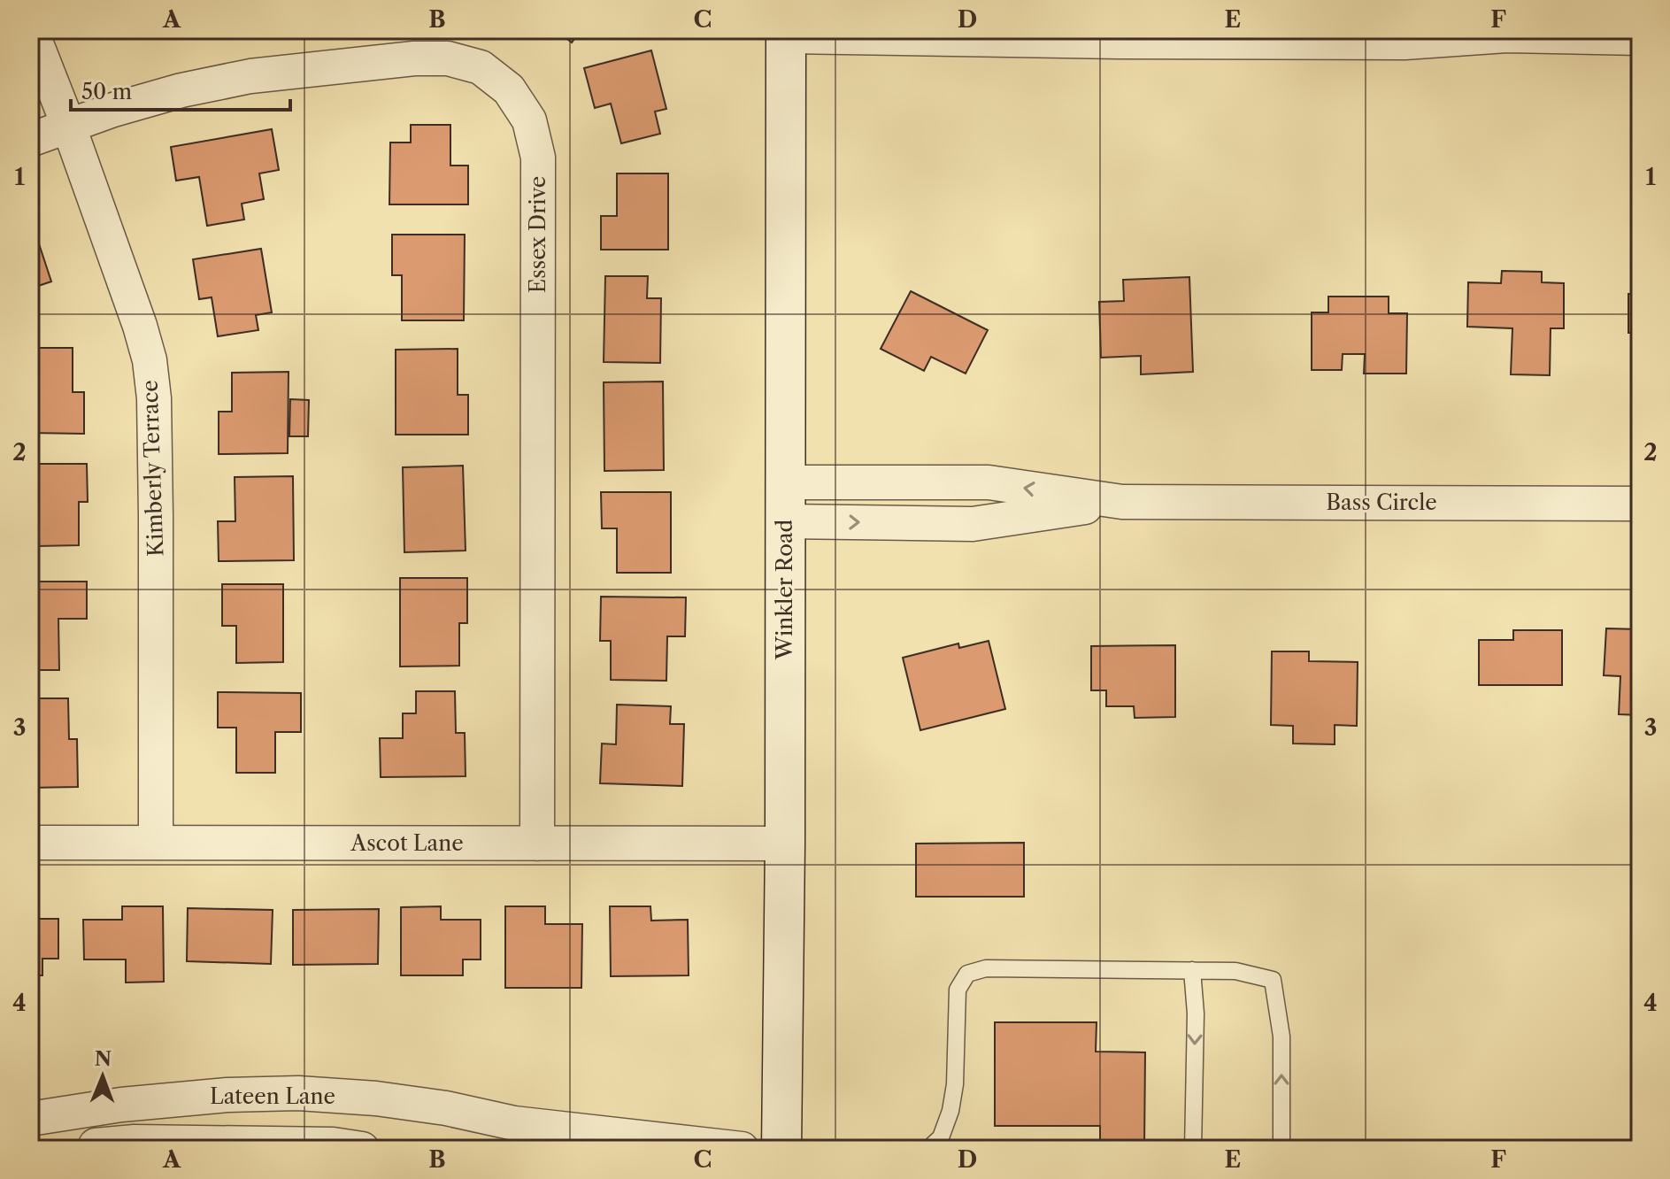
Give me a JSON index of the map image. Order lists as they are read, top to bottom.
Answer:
{
  "streets": {
    "street": [
      "Essex Drive",
      "Kimberly Terrace",
      "Bass Circle",
      "Winkler Road",
      "Ascot Lane",
      "Lateen Lane"
    ]
  },
  "crossings": [
    ["Essex Drive", "Kimberly Terrace"],
    ["Essex Drive", "Ascot Lane"],
    ["Kimberly Terrace", "Ascot Lane"],
    ["Bass Circle", "Winkler Road"],
    ["Winkler Road", "Ascot Lane"]
  ],
  "scale_bar": "50 m",
  "north": "top",
  "grid": {
    "columns": [
      "A",
      "B",
      "C",
      "D",
      "E",
      "F"
    ],
    "rows": [
      "1",
      "2",
      "3",
      "4"
    ]
  }
}
